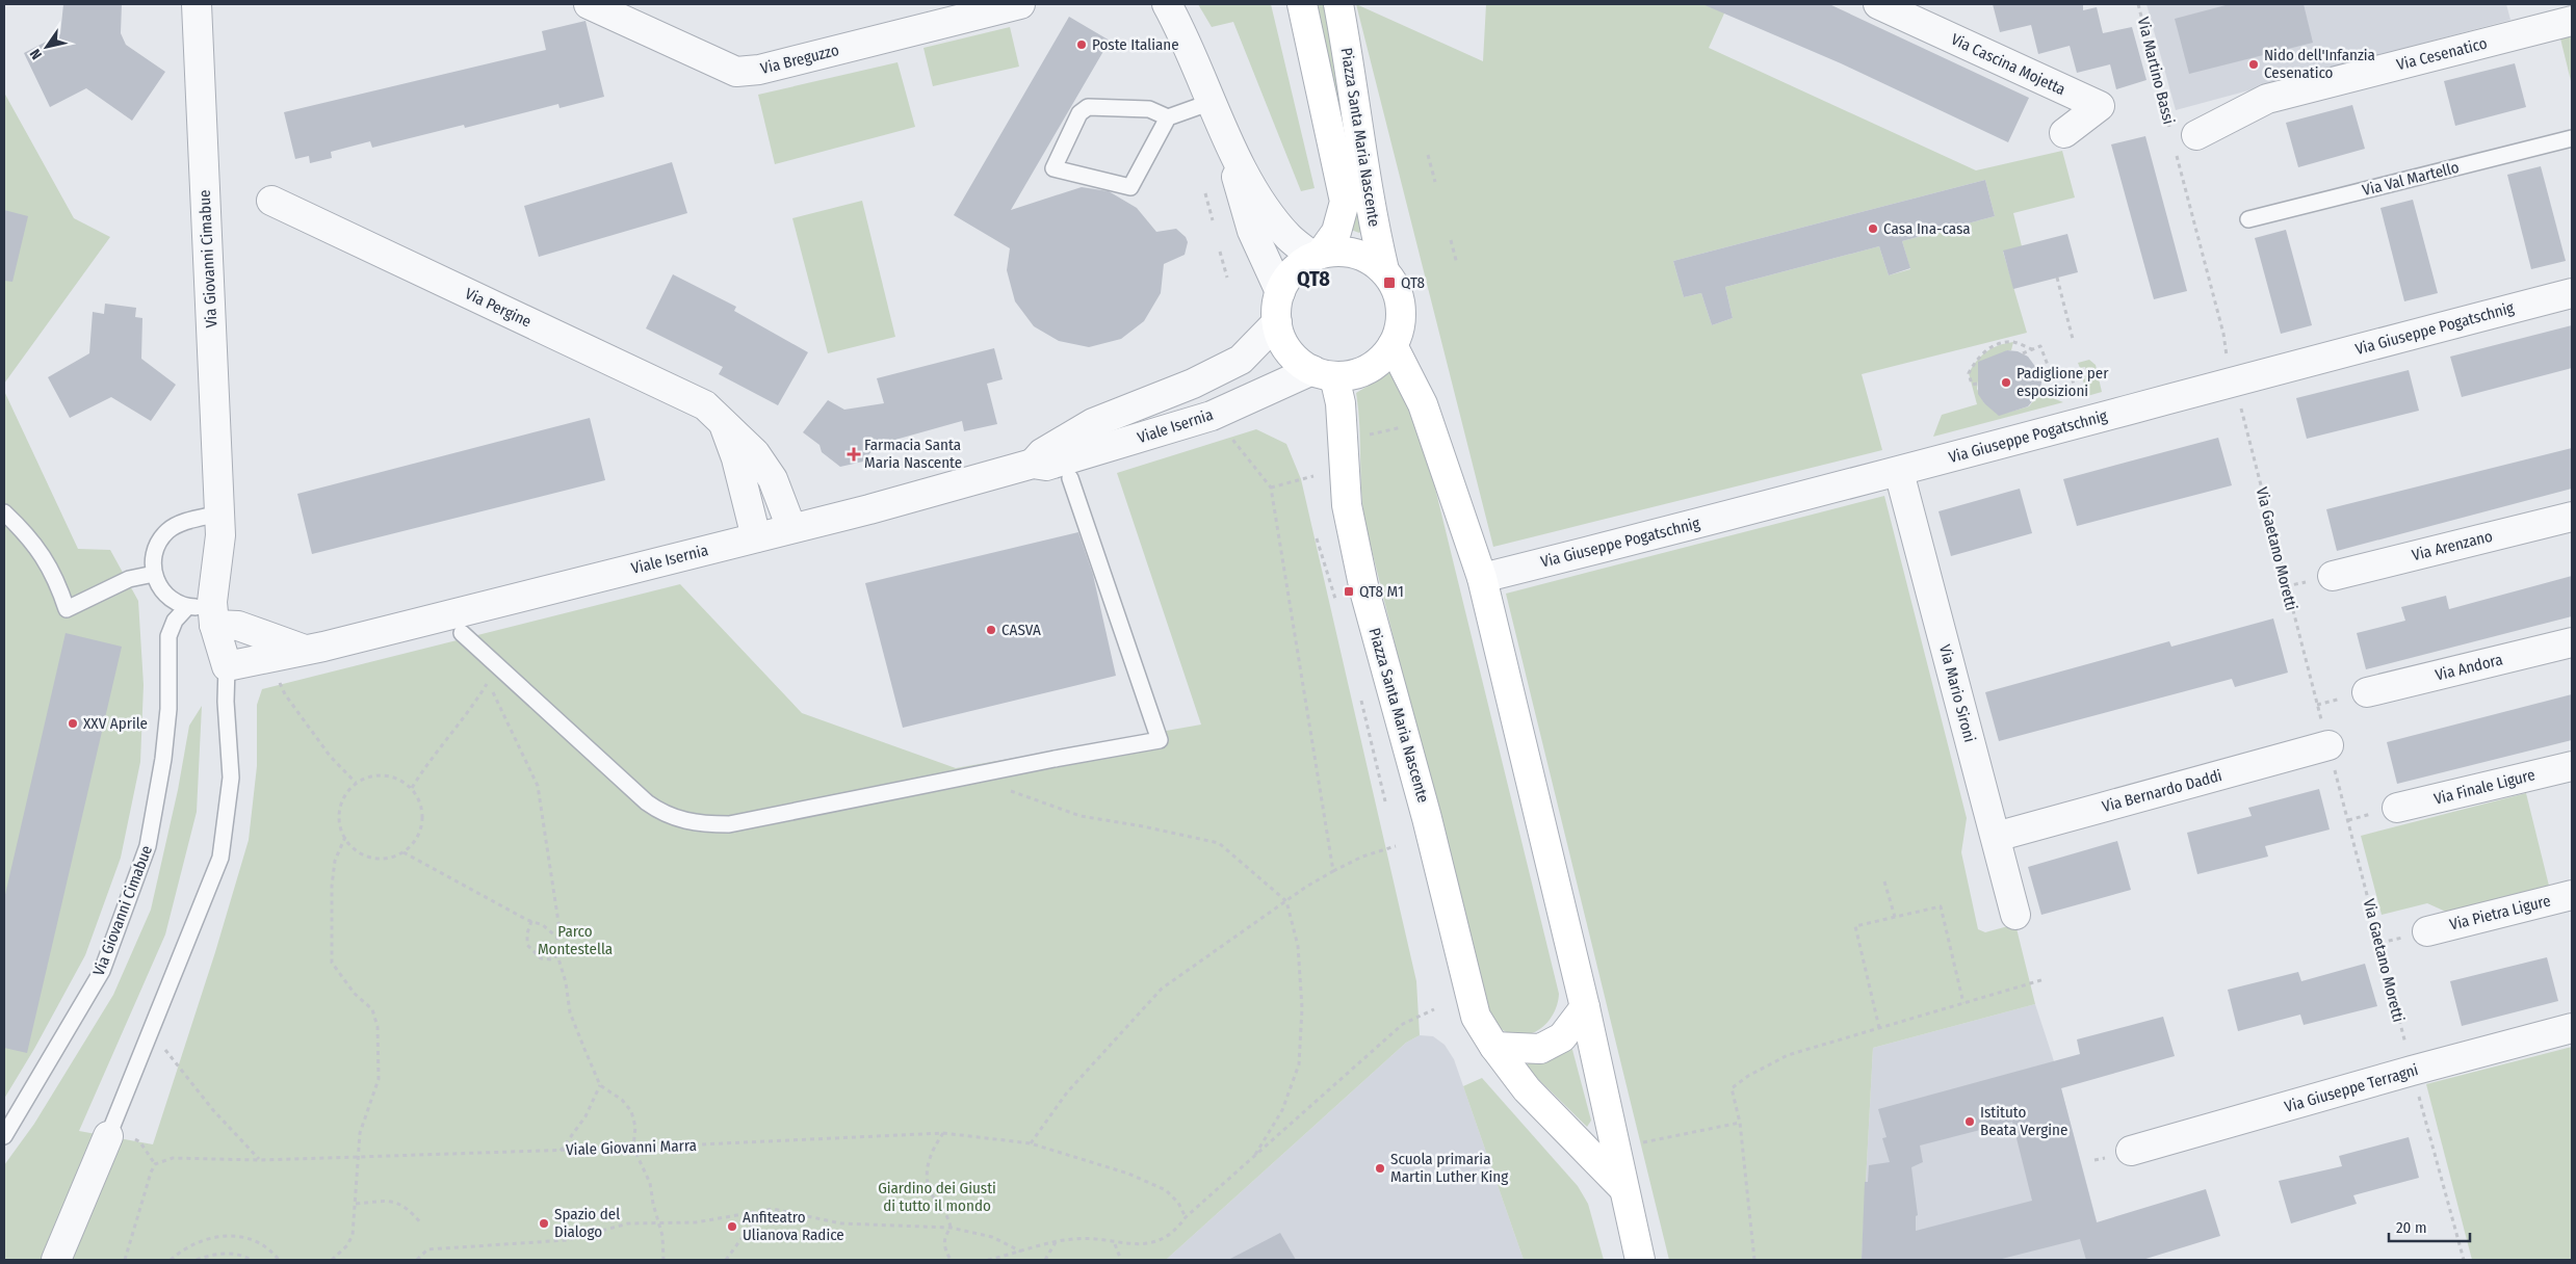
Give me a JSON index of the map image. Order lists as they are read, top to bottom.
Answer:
{
  "streets": {
    "street": [
      "Via Cesenatico",
      "Via Breguzzo",
      "Via Cascina Mojetta",
      "Piazza Santa Maria Nascente",
      "Via Giovanni Cimabue",
      "Via Pergine",
      "Via Giuseppe Pogatschnig",
      "Viale Isernia",
      "Via Arenzano",
      "Via Andora",
      "Via Mario Sironi",
      "Via Finale Ligure",
      "Via Bernardo Daddi",
      "Via Pietra Ligure",
      "Via Giuseppe Terragni"
    ],
    "lane": ["Via Val Martello"],
    "path": ["Via Martino Bassi", "Via Gaetano Moretti", "Viale Giovanni Marra"]
  },
  "crossings": [
    ["Via Cesenatico", "Via Martino Bassi"],
    ["Piazza Santa Maria Nascente", "Viale Isernia"],
    ["Via Giovanni Cimabue", "Viale Isernia"],
    ["Via Pergine", "Viale Isernia"],
    ["Via Giuseppe Pogatschnig", "Via Mario Sironi"],
    ["Via Gaetano Moretti", "Via Bernardo Daddi"],
    ["Via Mario Sironi", "Via Bernardo Daddi"]
  ],
  "districts": ["QT8"],
  "parks": ["Parco Montestella", "Giardino dei Giusti di tutto il mondo"],
  "places": {
    "other": [
      "Poste Italiane",
      "Nido dell'Infanzia Cesenatico",
      "Casa Ina-casa",
      "Padiglione per esposizioni",
      "CASVA",
      "XXV Aprile",
      "Istituto Beata Vergine",
      "Scuola primaria Martin Luther King",
      "Spazio del Dialogo",
      "Anfiteatro Ulianova Radice"
    ],
    "transit": ["QT8", "QT8 M1"],
    "health": ["Farmacia Santa Maria Nascente"]
  },
  "scale_bar": "20 m",
  "north": "bottom left"
}
